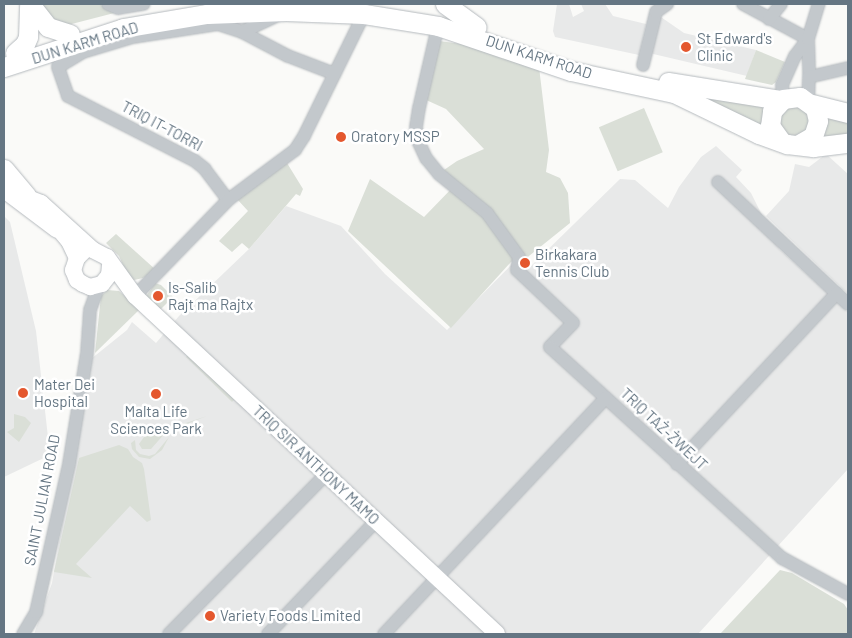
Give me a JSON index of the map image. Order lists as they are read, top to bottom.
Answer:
{
  "streets": {
    "highway": ["DUN KARM ROAD"],
    "main road": ["TRIQ SIR ANTHONY MAMO"],
    "street": ["TRIQ IT-TORRI", "TRIQ TAŻ-ŻWEJT", "SAINT JULIAN ROAD"]
  },
  "crossings": [
    ["DUN KARM ROAD", "TRIQ IT-TORRI"],
    ["DUN KARM ROAD", "TRIQ TAŻ-ŻWEJT"],
    ["TRIQ SIR ANTHONY MAMO", "SAINT JULIAN ROAD"]
  ],
  "places": [
    "St Edward's Clinic",
    "Oratory MSSP",
    "Birkakara Tennis Club",
    "Is-Salib Rajt ma Rajtx",
    "Mater Dei Hospital",
    "Malta Life Sciences Park",
    "Variety Foods Limited"
  ]
}
